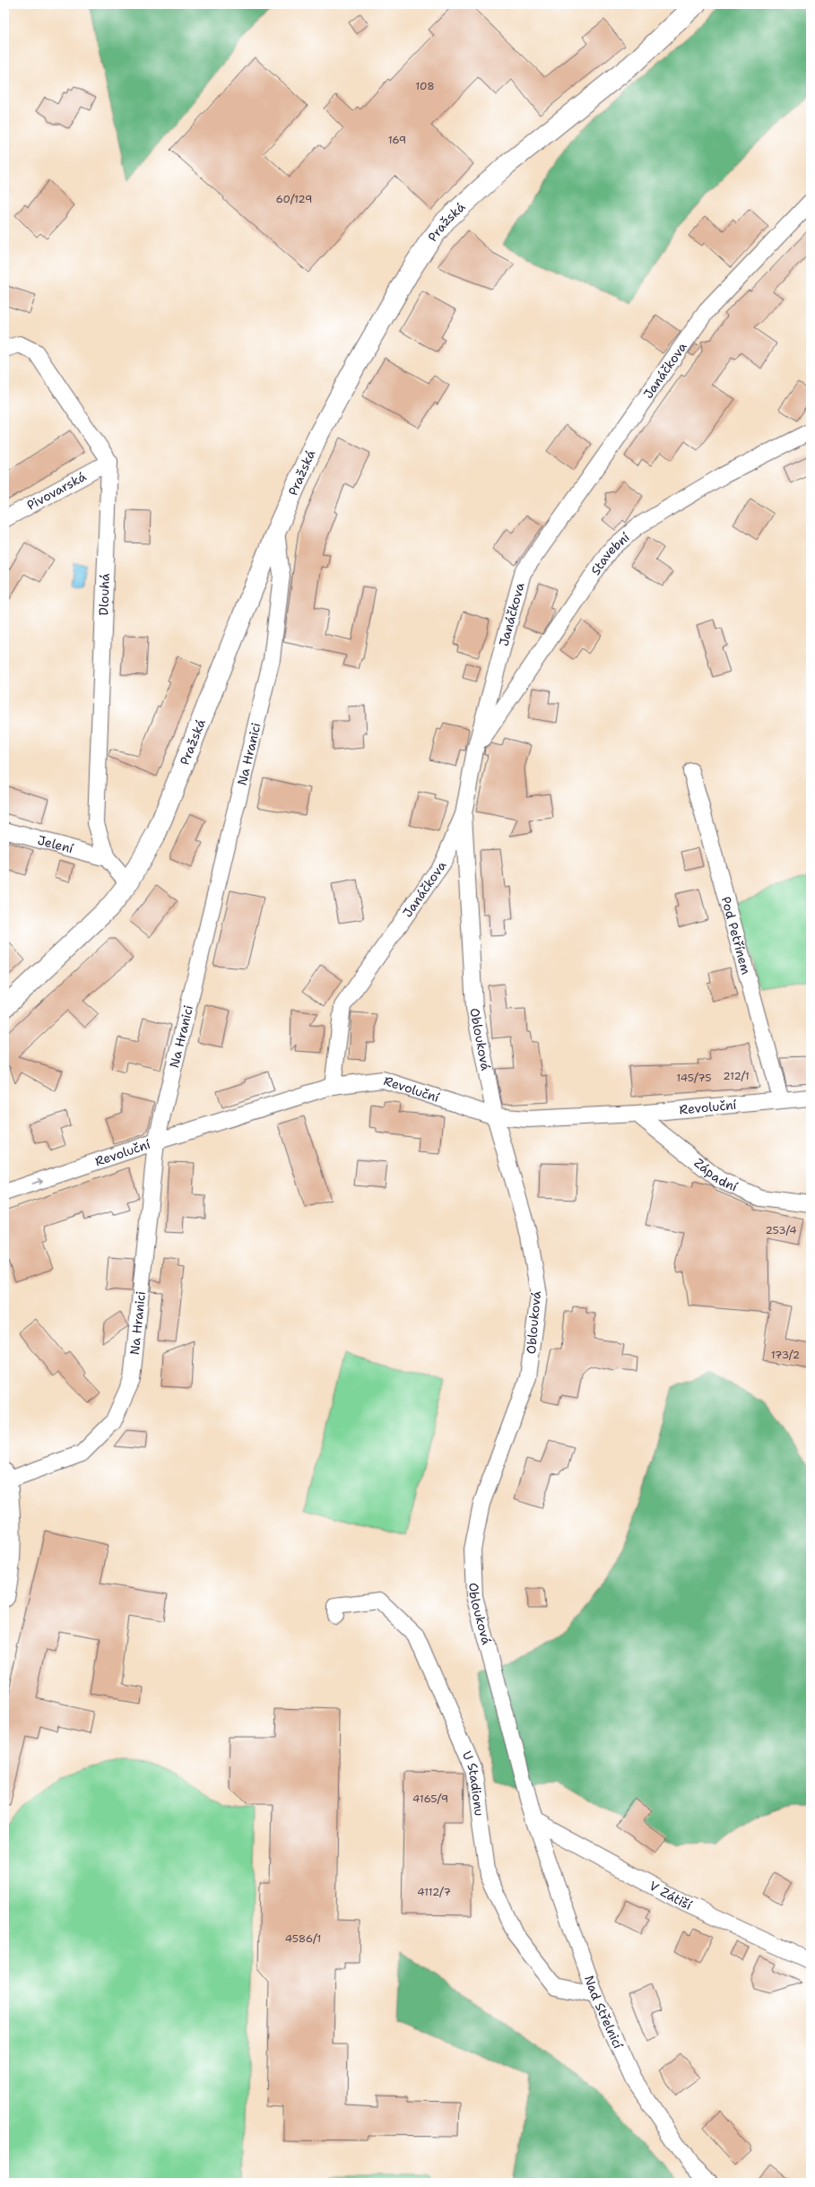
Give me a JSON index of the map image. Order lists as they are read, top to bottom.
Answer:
{
  "streets": {
    "main road": ["Pražská"],
    "street": [
      "Janáčkova",
      "Pivovarská",
      "Stavební",
      "Dlouhá",
      "Na Hranici",
      "Jelení",
      "Pod Petřínem",
      "Oblouková",
      "Revoluční",
      "Západní",
      "U Stadionu",
      "V Zátiší",
      "Nad Střelnicí"
    ]
  },
  "crossings": [
    ["Pražská", "Dlouhá"],
    ["Pražská", "Na Hranici"],
    ["Janáčkova", "Stavební"],
    ["Janáčkova", "Oblouková"],
    ["Janáčkova", "Revoluční"],
    ["Pivovarská", "Dlouhá"],
    ["Dlouhá", "Jelení"],
    ["Na Hranici", "Revoluční"],
    ["Pod Petřínem", "Revoluční"],
    ["Oblouková", "Revoluční"],
    ["Oblouková", "V Zátiší"],
    ["Oblouková", "Nad Střelnicí"],
    ["Revoluční", "Západní"],
    ["U Stadionu", "Nad Střelnicí"],
    ["V Zátiší", "Nad Střelnicí"]
  ],
  "house_numbers": [
    "108",
    "169",
    "60/129",
    "212/1",
    "145/75",
    "253/4",
    "173/2",
    "4165/9",
    "4112/7",
    "4586/1"
  ]
}
